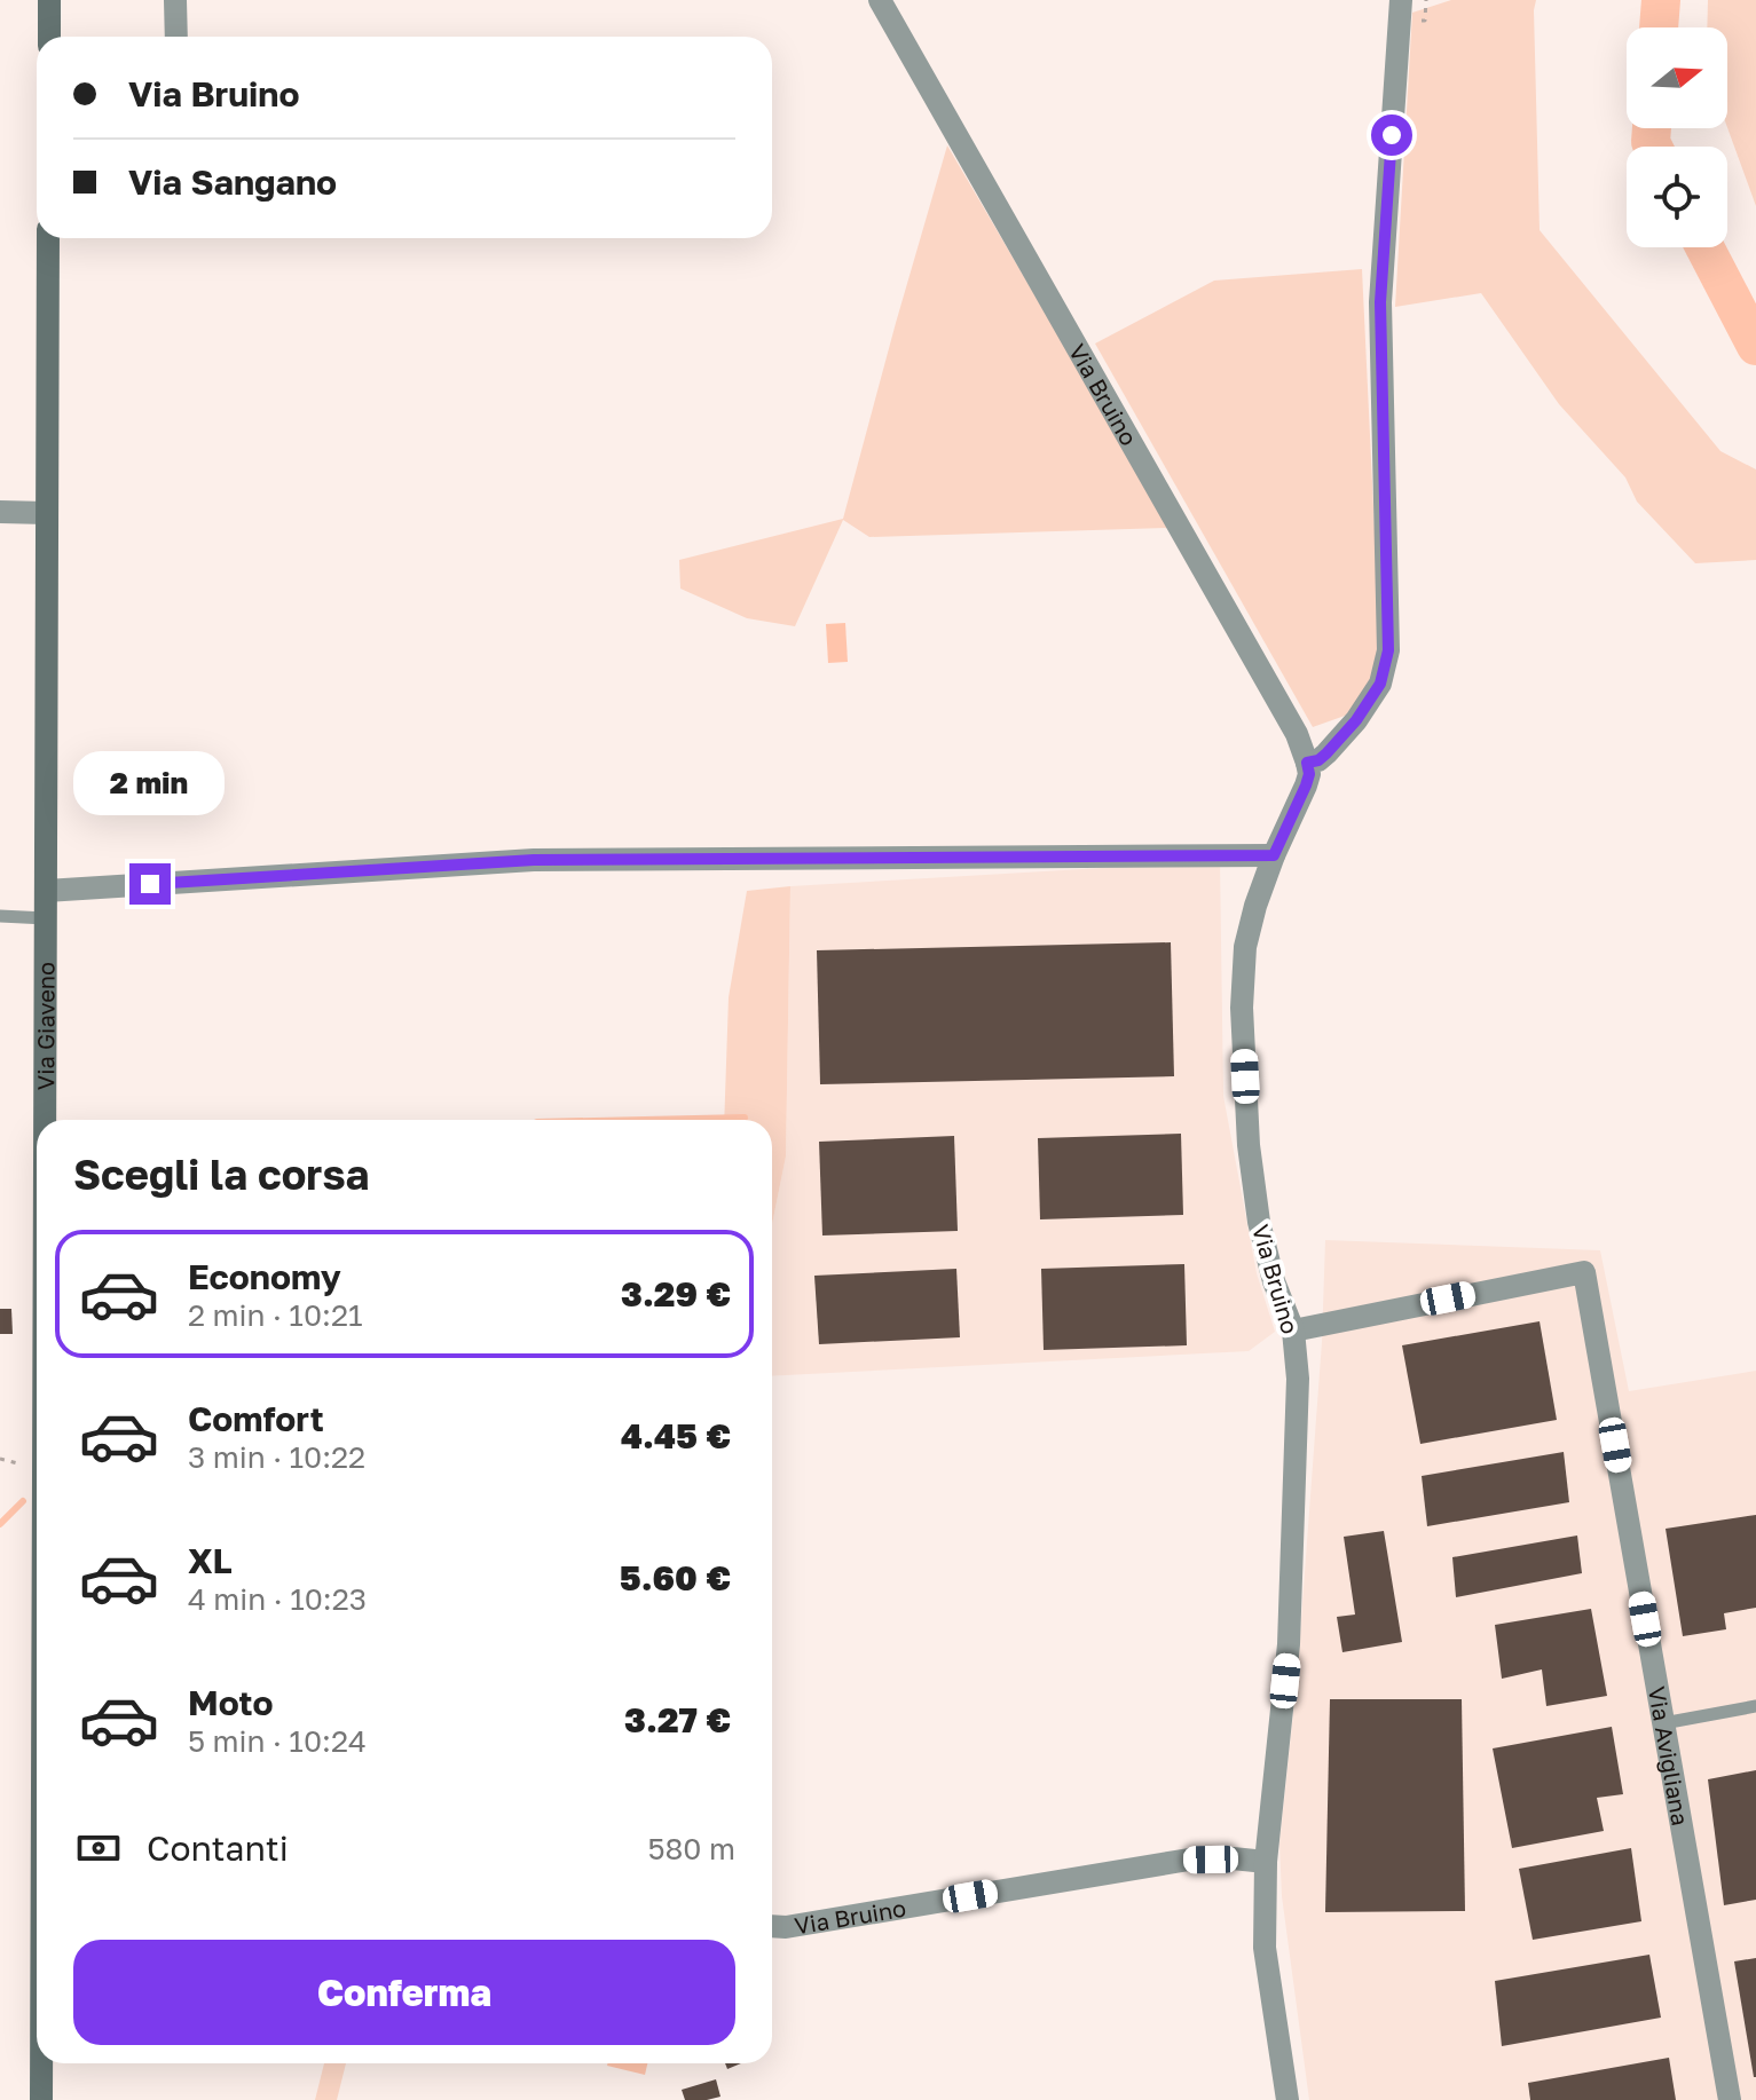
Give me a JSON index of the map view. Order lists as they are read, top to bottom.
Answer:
{
  "streets": {
    "main road": ["Via Giaveno"],
    "street": ["Via Bruino", "Via Avigliana"]
  },
  "crossings": [
    ["Via Bruino", "Via Avigliana"]
  ],
  "north": "right",
  "page": {
    "banner": ["Via Bruino", "Via Sangano"],
    "bubble": "2 min",
    "heading": "Scegli la corsa",
    "list": [
      {
        "name": "Economy",
        "note": "2 min · 10:21",
        "value": "3.29 €"
      },
      {
        "name": "Comfort",
        "note": "3 min · 10:22",
        "value": "4.45 €"
      },
      {
        "name": "XL",
        "note": "4 min · 10:23",
        "value": "5.60 €"
      },
      {
        "name": "Moto",
        "note": "5 min · 10:24",
        "value": "3.27 €"
      }
    ],
    "pay": ["Contanti", "580 m"],
    "buttons": "Conferma"
  }
}
